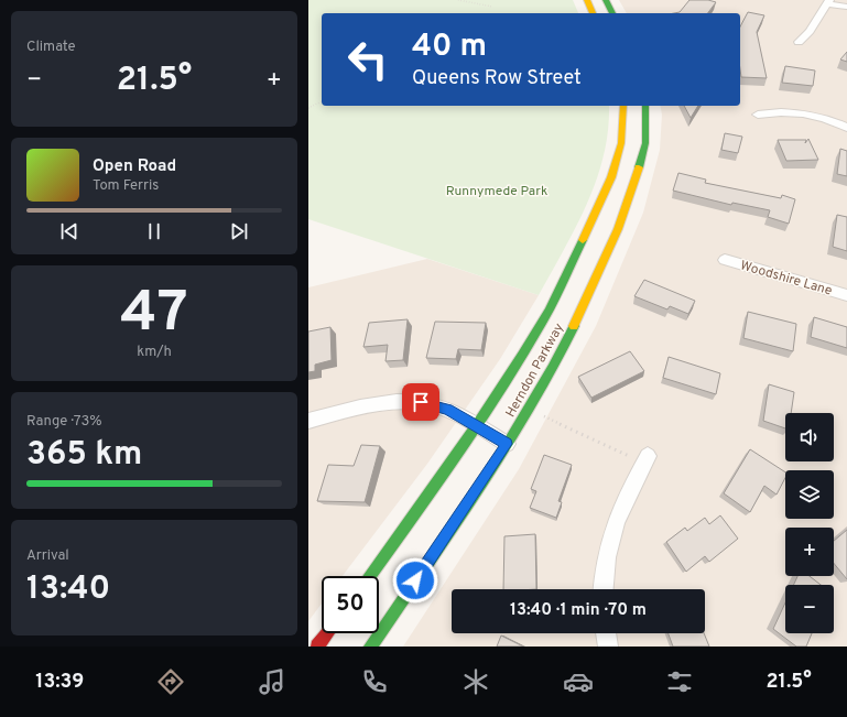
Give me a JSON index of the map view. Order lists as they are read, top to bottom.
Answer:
{
  "streets": {
    "main road": ["Herndon Parkway"],
    "street": ["Woodshire Lane"]
  },
  "parks": ["Runnymede Park"],
  "page": {
    "tile": [
      "Climate",
      ["47", "km/h"],
      ["Range · 73%", "365 km"],
      ["Arrival", "13:40"]
    ],
    "turn": ["40 m", "Queens Row Street"],
    "heat": ["−", "21.5°", "+"],
    "song": ["Open Road", "Tom Ferris"],
    "map_buttons": ["+", "−"],
    "limit": "50",
    "trip": "13:40 · 1 min · 70 m",
    "tabs": ["13:39", "21.5°"]
  }
}
